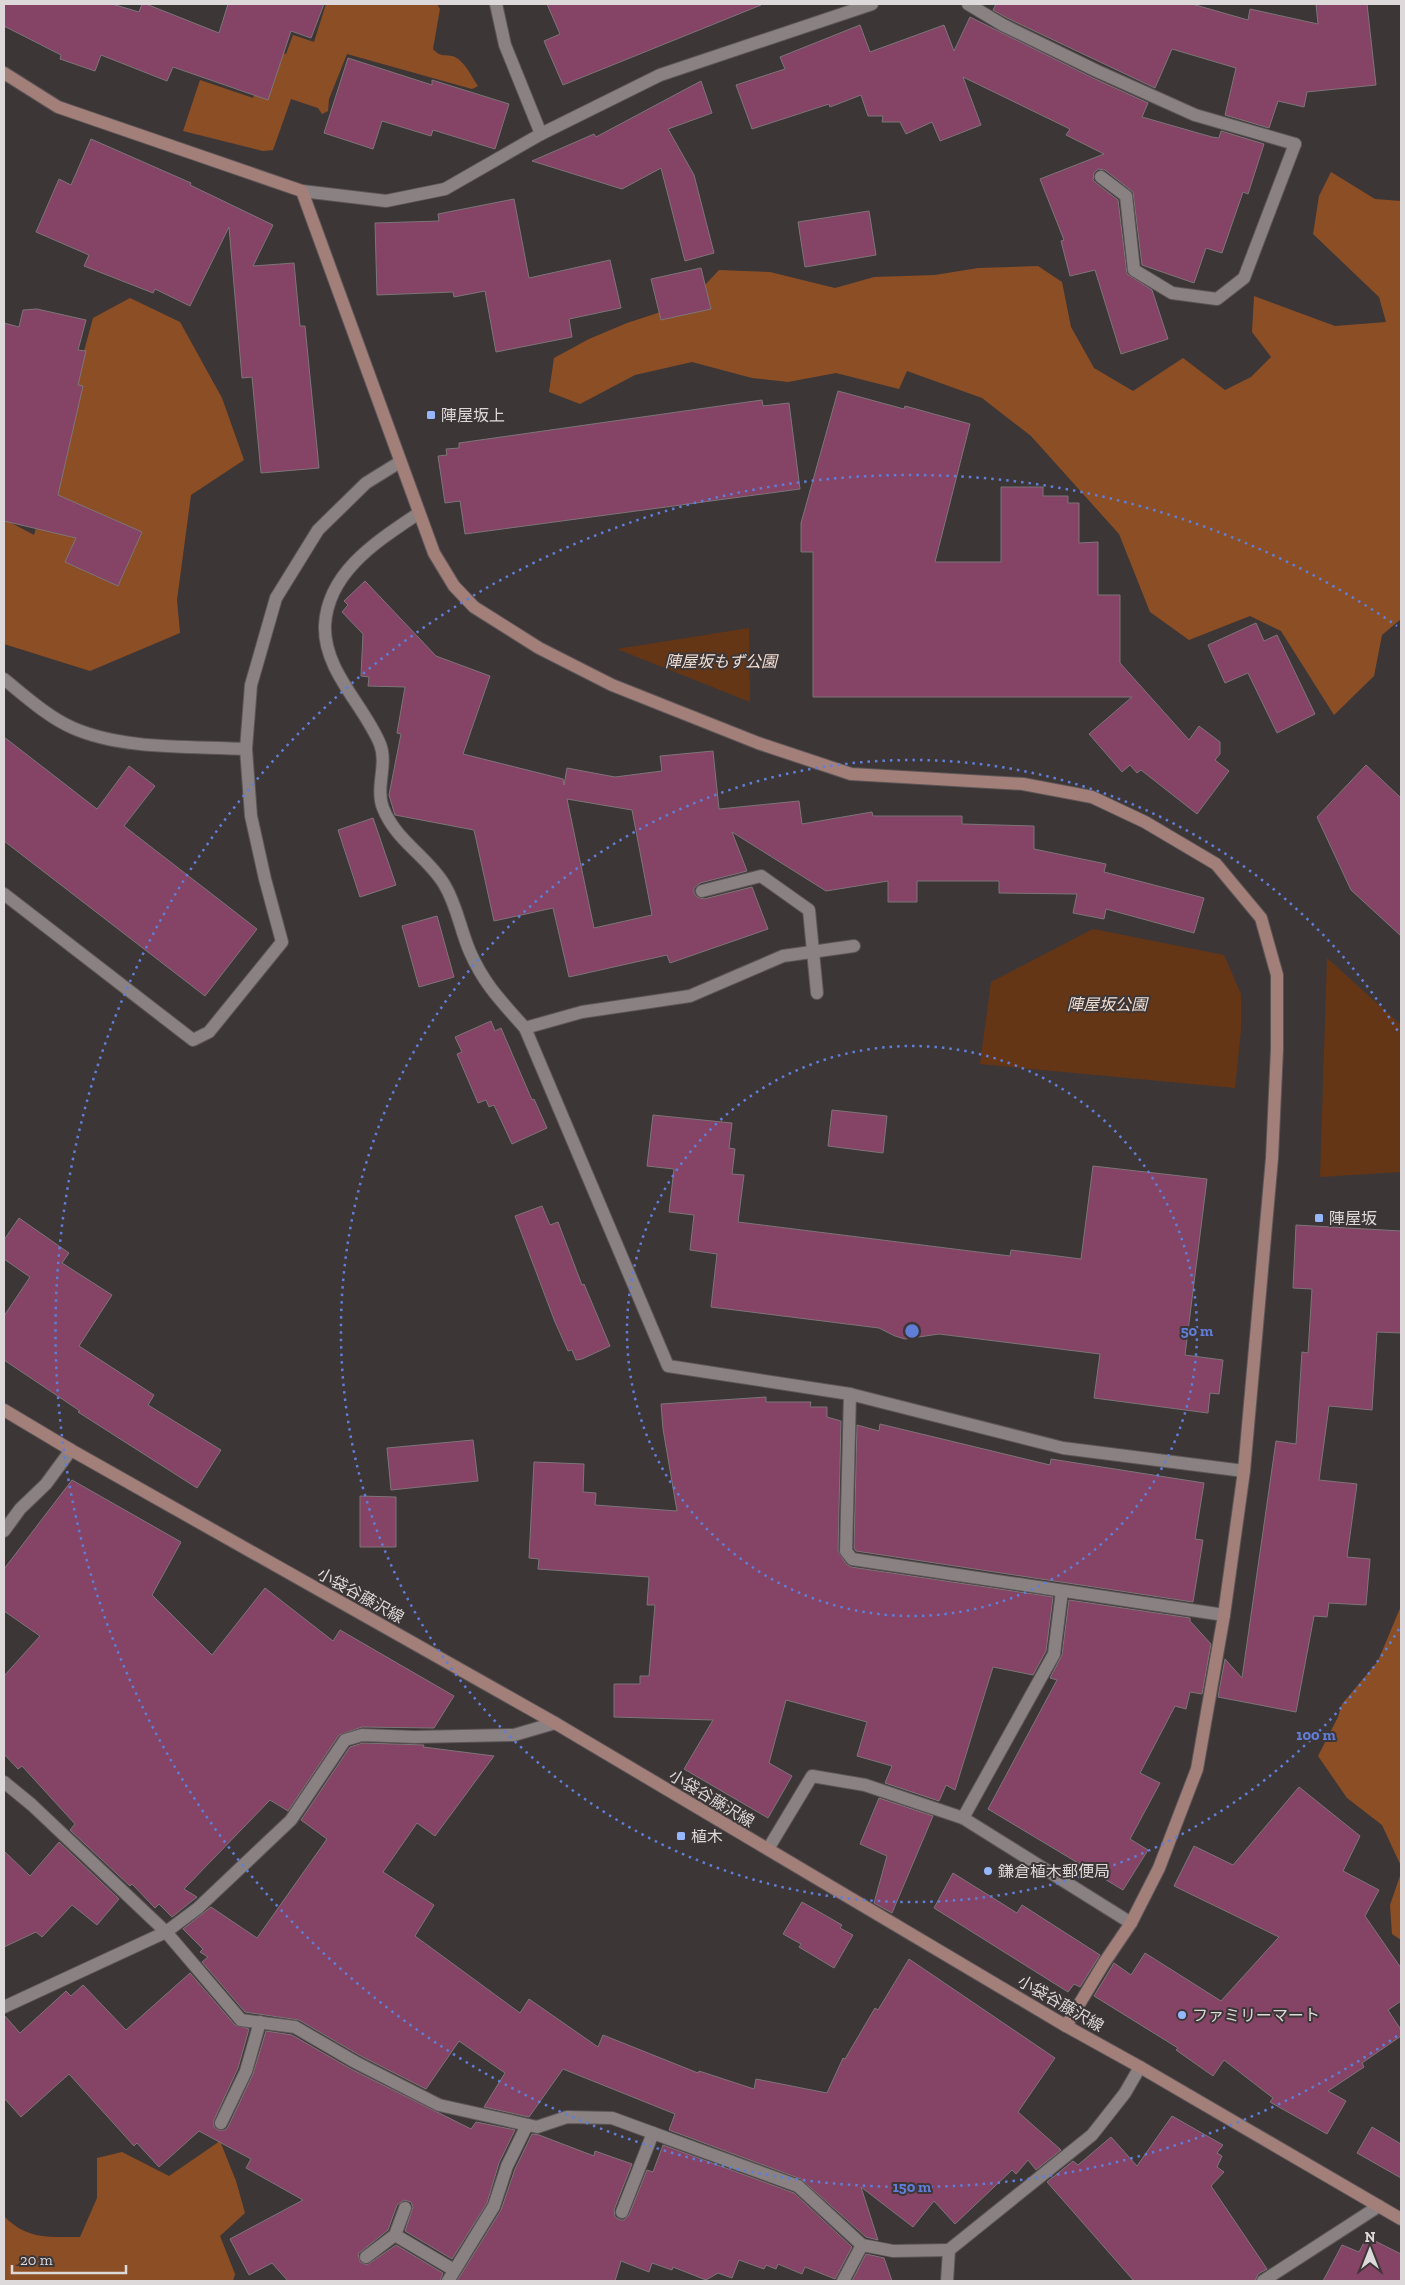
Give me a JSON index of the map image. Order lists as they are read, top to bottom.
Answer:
{
  "streets": {
    "street": ["小袋谷藤沢線"]
  },
  "parks": ["陣屋坂もず公園", "陣屋坂公園"],
  "places": {
    "transit": ["陣屋坂上", "陣屋坂", "植木"],
    "other": ["鎌倉植木郵便局", "ファミリーマート"]
  },
  "scale_bar": "20 m",
  "north": "top",
  "rings": ["50 m", "100 m", "150 m"]
}
